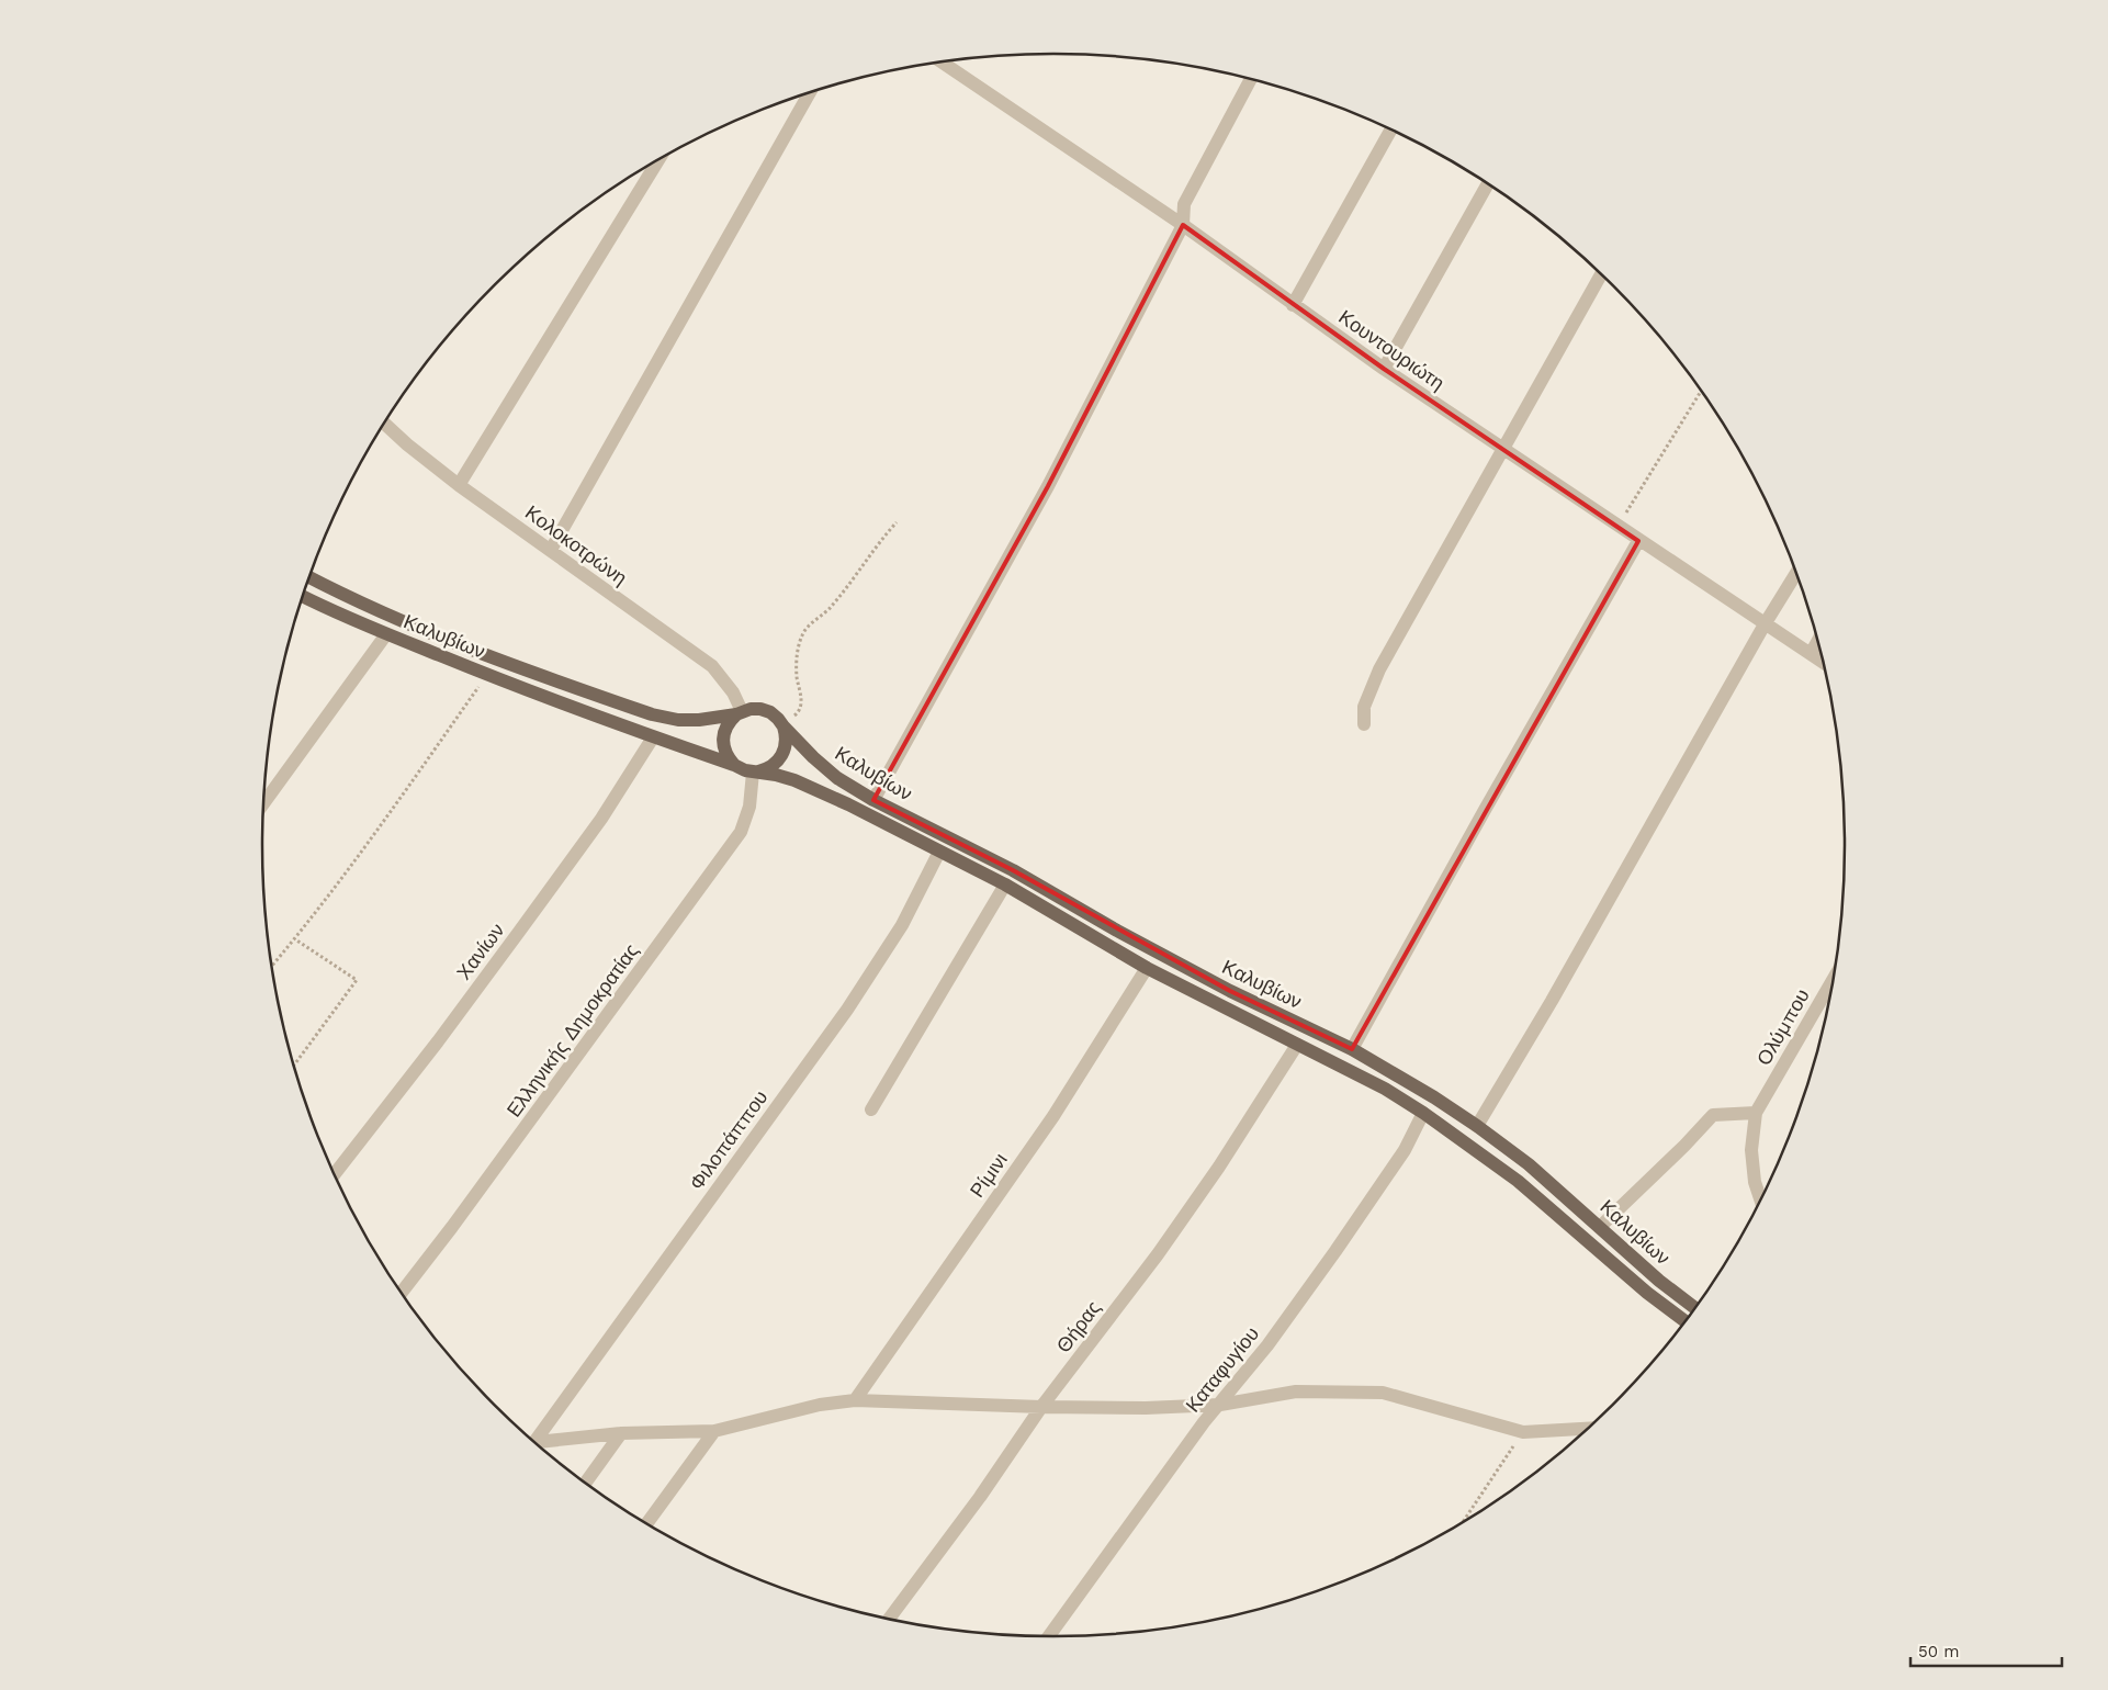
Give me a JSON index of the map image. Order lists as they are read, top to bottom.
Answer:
{
  "streets": {
    "main road": ["Καλυβίων"],
    "street": [
      "Κουντουριώτη",
      "Κολοκοτρώνη",
      "Χανίων",
      "Ολύμπου",
      "Ελληνικής Δημοκρατίας",
      "Φιλοπάππου",
      "Ρίμινι",
      "Θήρας",
      "Καταφυγίου"
    ]
  },
  "crossings": [
    ["Κολοκοτρώνη", "Καλυβίων"],
    ["Κολοκοτρώνη", "Ελληνικής Δημοκρατίας"],
    ["Καλυβίων", "Χανίων"],
    ["Καλυβίων", "Ελληνικής Δημοκρατίας"],
    ["Καλυβίων", "Φιλοπάππου"],
    ["Καλυβίων", "Ρίμινι"],
    ["Καλυβίων", "Θήρας"],
    ["Καλυβίων", "Καταφυγίου"]
  ],
  "scale_bar": "50 m"
}
